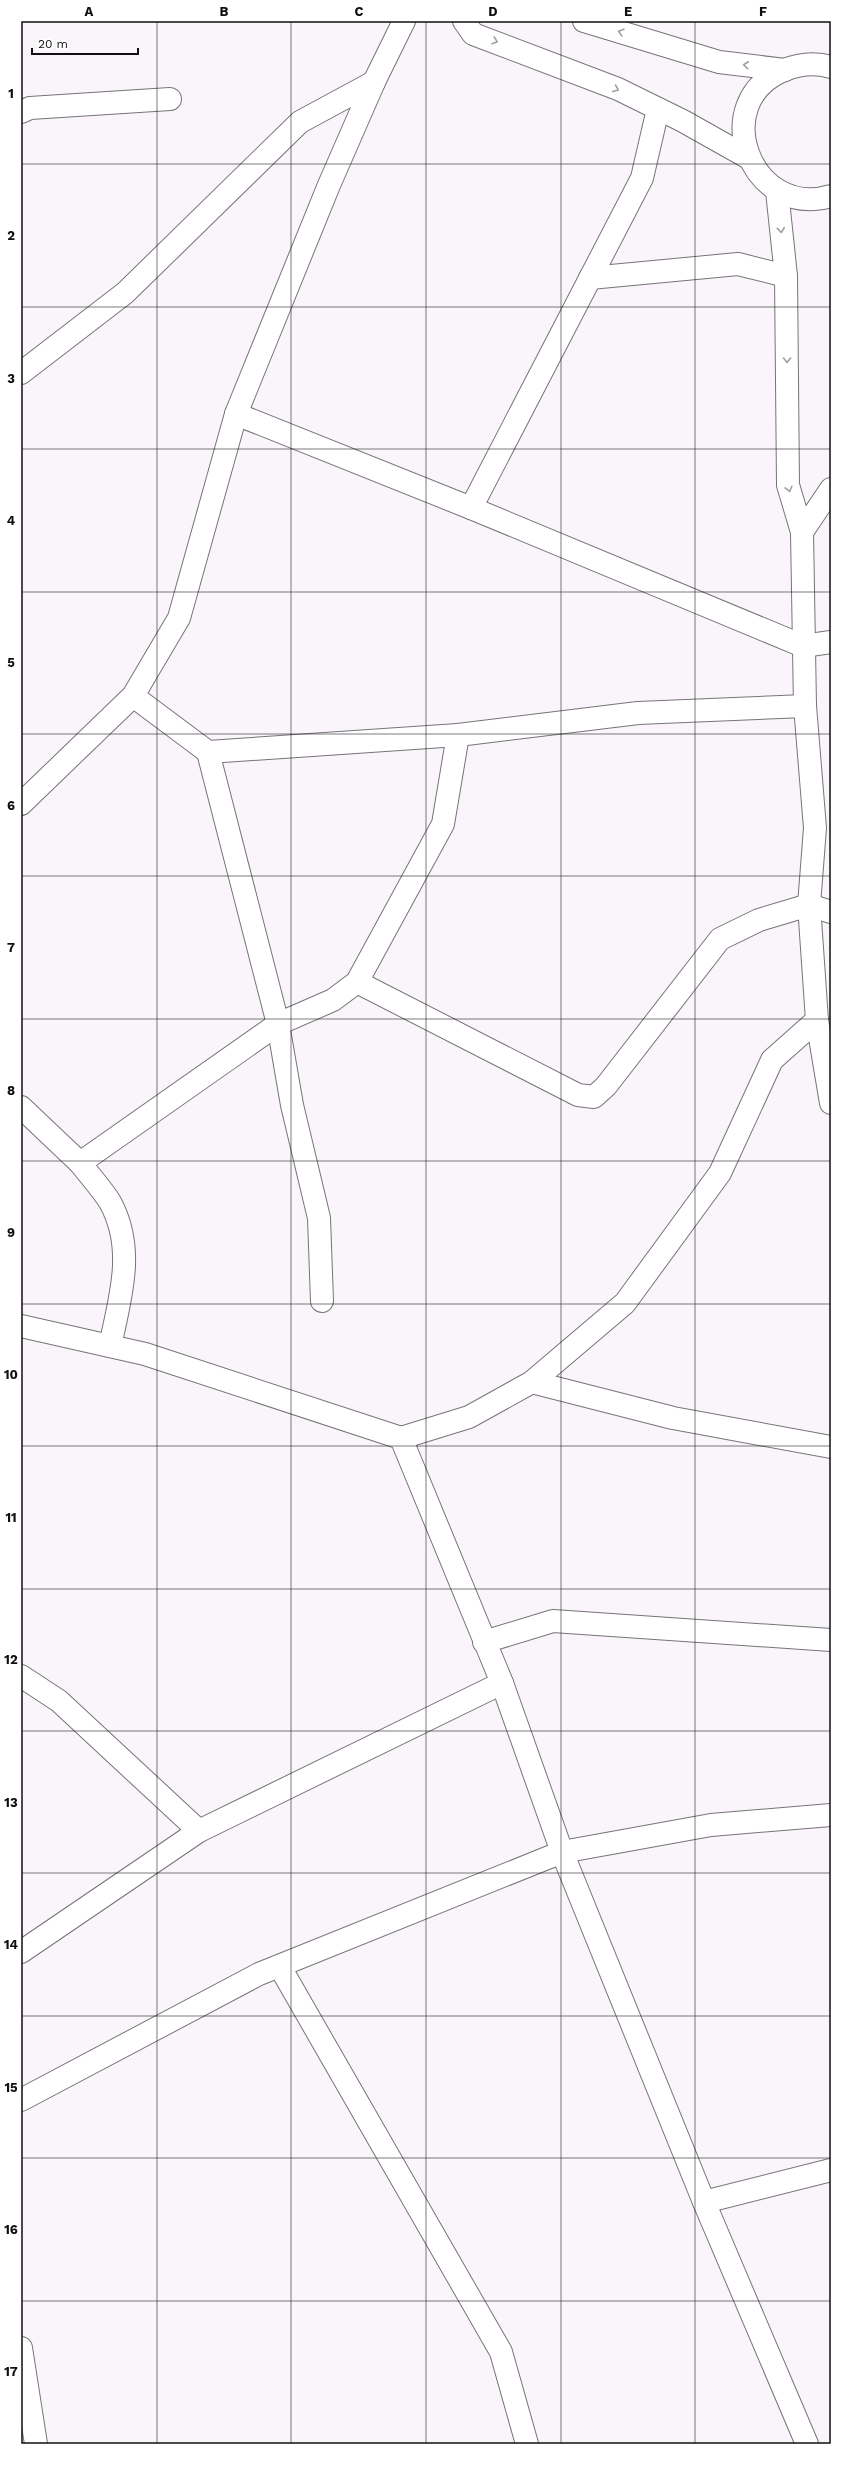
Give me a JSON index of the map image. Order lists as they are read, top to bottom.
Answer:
{
  "scale_bar": "20 m",
  "grid": {
    "columns": [
      "A",
      "B",
      "C",
      "D",
      "E",
      "F"
    ],
    "rows": [
      "1",
      "2",
      "3",
      "4",
      "5",
      "6",
      "7",
      "8",
      "9",
      "10",
      "11",
      "12",
      "13",
      "14",
      "15",
      "16",
      "17"
    ]
  }
}
